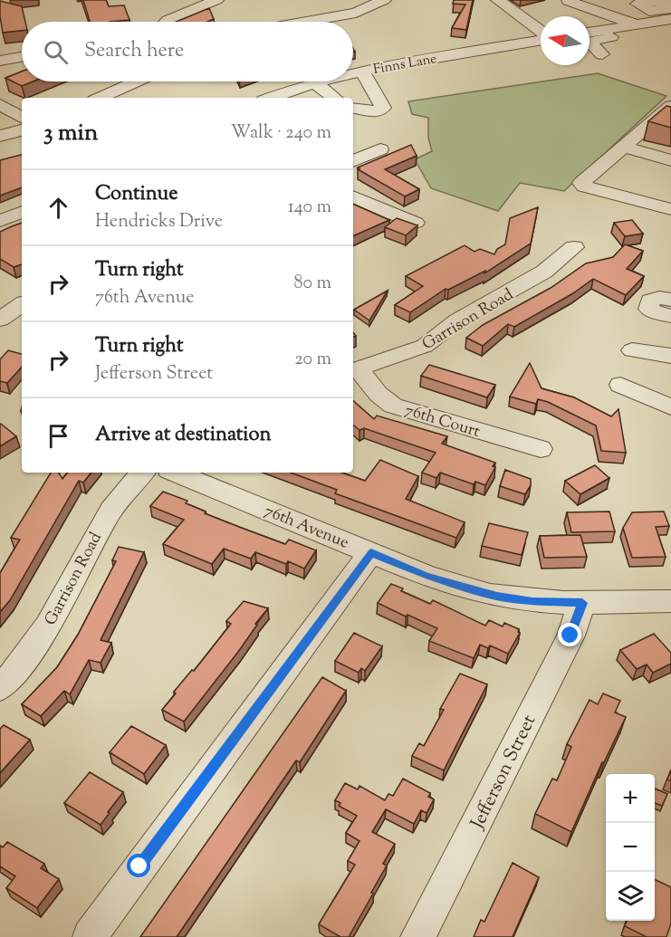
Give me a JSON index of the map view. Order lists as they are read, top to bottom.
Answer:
{
  "streets": {
    "street": [
      "Finns Lane",
      "Garrison Road",
      "76th Court",
      "76th Avenue",
      "Jefferson Street"
    ]
  },
  "crossings": [
    ["Garrison Road", "76th Court"],
    ["76th Avenue", "Jefferson Street"]
  ],
  "north": "left",
  "page": {
    "search": "Search here",
    "heading": ["3 min", "Walk · 240 m"],
    "list": [
      ["Continue", "Hendricks Drive", "140 m"],
      ["Turn right", "76th Avenue", "80 m"],
      ["Turn right", "Jefferson Street", "20 m"],
      "Arrive at destination"
    ],
    "map_buttons": ["+", "−"]
  }
}
